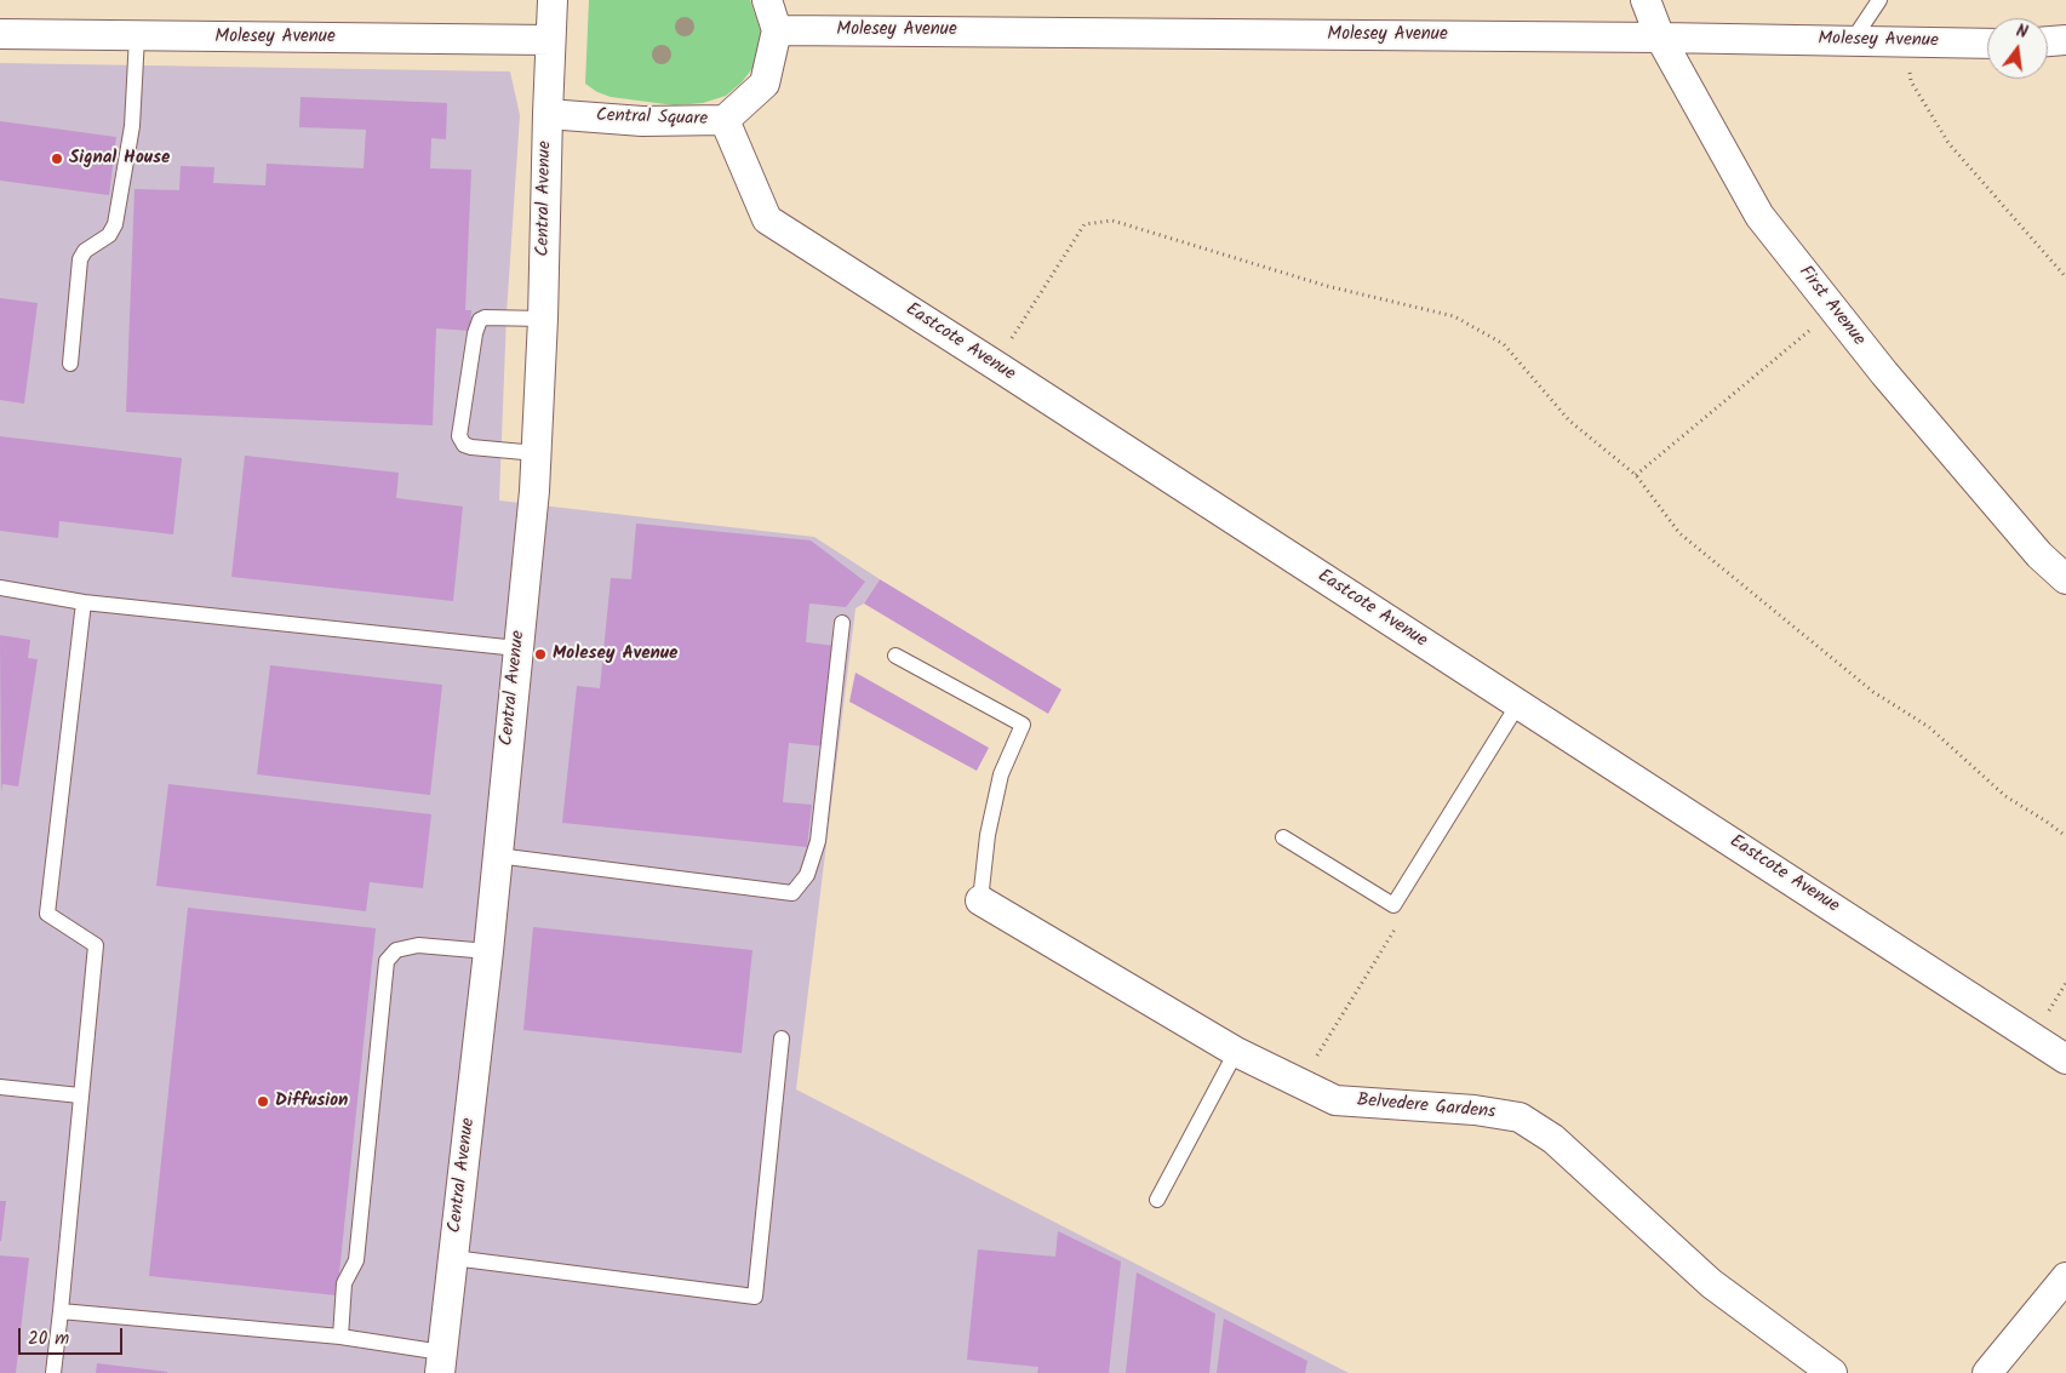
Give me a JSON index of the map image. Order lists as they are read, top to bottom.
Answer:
{
  "streets": {
    "street": [
      "Molesey Avenue",
      "Central Square",
      "Central Avenue",
      "First Avenue",
      "Eastcote Avenue",
      "Belvedere Gardens"
    ]
  },
  "crossings": [
    ["Molesey Avenue", "Central Square"],
    ["Molesey Avenue", "Central Avenue"],
    ["Molesey Avenue", "First Avenue"],
    ["Central Square", "Central Avenue"],
    ["Central Square", "Eastcote Avenue"]
  ],
  "places": ["Signal House", "Molesey Avenue", "Diffusion"],
  "scale_bar": "20 m",
  "north": "top"
}
